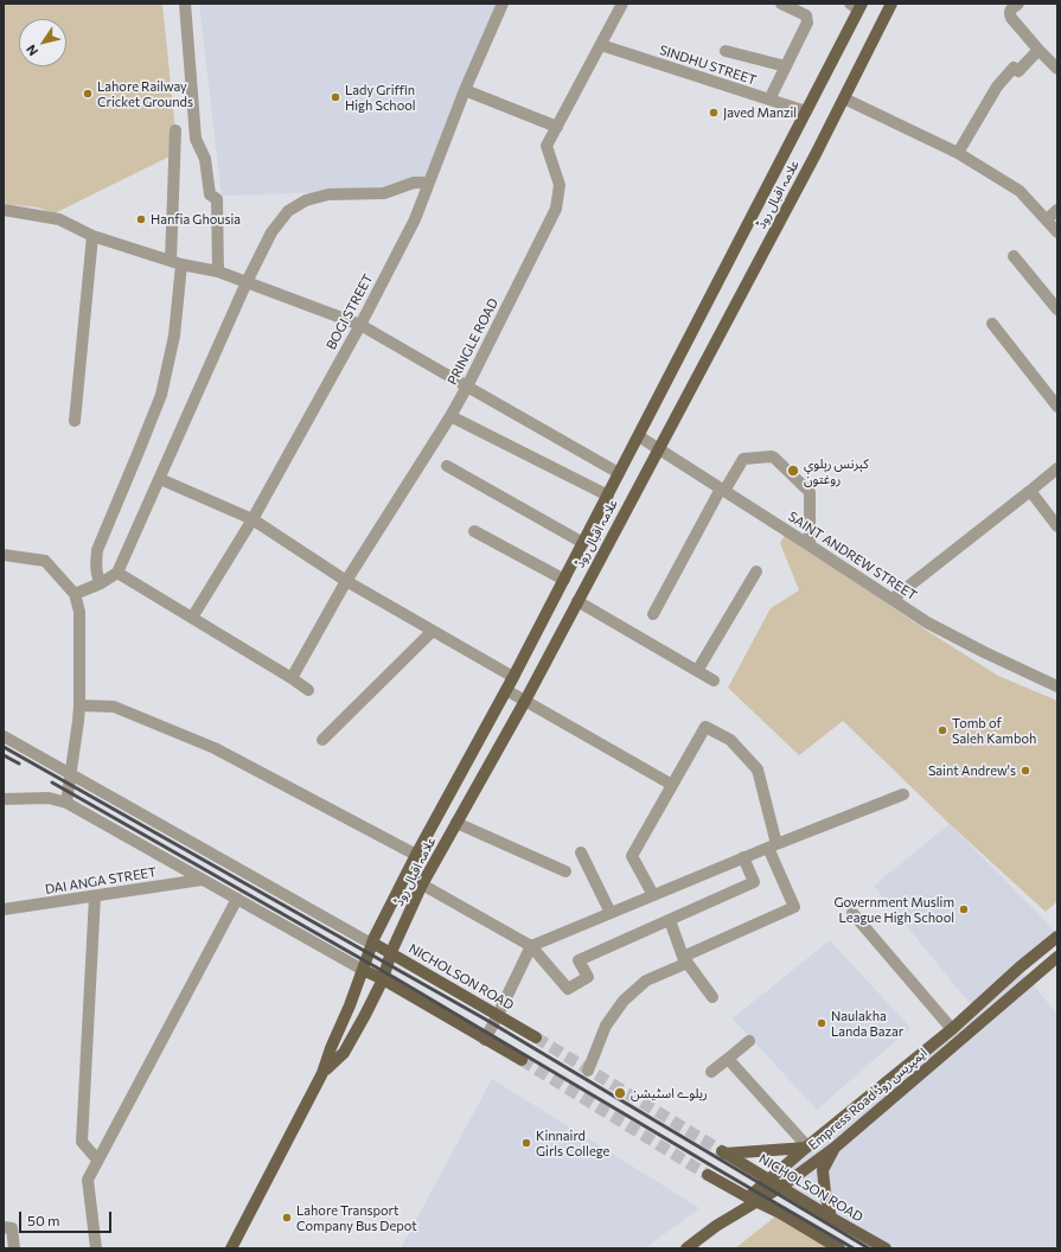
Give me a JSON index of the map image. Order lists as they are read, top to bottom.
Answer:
{
  "streets": {
    "main road": ["علامہ اقبال روڈ", "NICHOLSON ROAD", "Empress Road ایمپریس روڈ"],
    "street": [
      "SINDHU STREET",
      "BOGI STREET",
      "PRINGLE ROAD",
      "SAINT ANDREW STREET",
      "DAI ANGA STREET"
    ]
  },
  "crossings": [
    ["SINDHU STREET", "علامہ اقبال روڈ"],
    ["SINDHU STREET", "PRINGLE ROAD"],
    ["علامہ اقبال روڈ", "SAINT ANDREW STREET"],
    ["علامہ اقبال روڈ", "NICHOLSON ROAD"],
    ["NICHOLSON ROAD", "Empress Road ایمپریس روڈ"]
  ],
  "places": [
    "Lahore Railway Cricket Grounds",
    "Lady Griffin High School",
    "Javed Manzil",
    "Hanfia Ghousia",
    "کېرنس رېلوې روغتون",
    "Tomb of Saleh Kamboh",
    "Saint Andrew's",
    "Government Muslim League High School",
    "Naulakha Landa Bazar",
    "ریلوے اسٹیشن",
    "Kinnaird Girls College",
    "Lahore Transport Company Bus Depot"
  ],
  "scale_bar": "50 m",
  "north": "bottom left"
}
